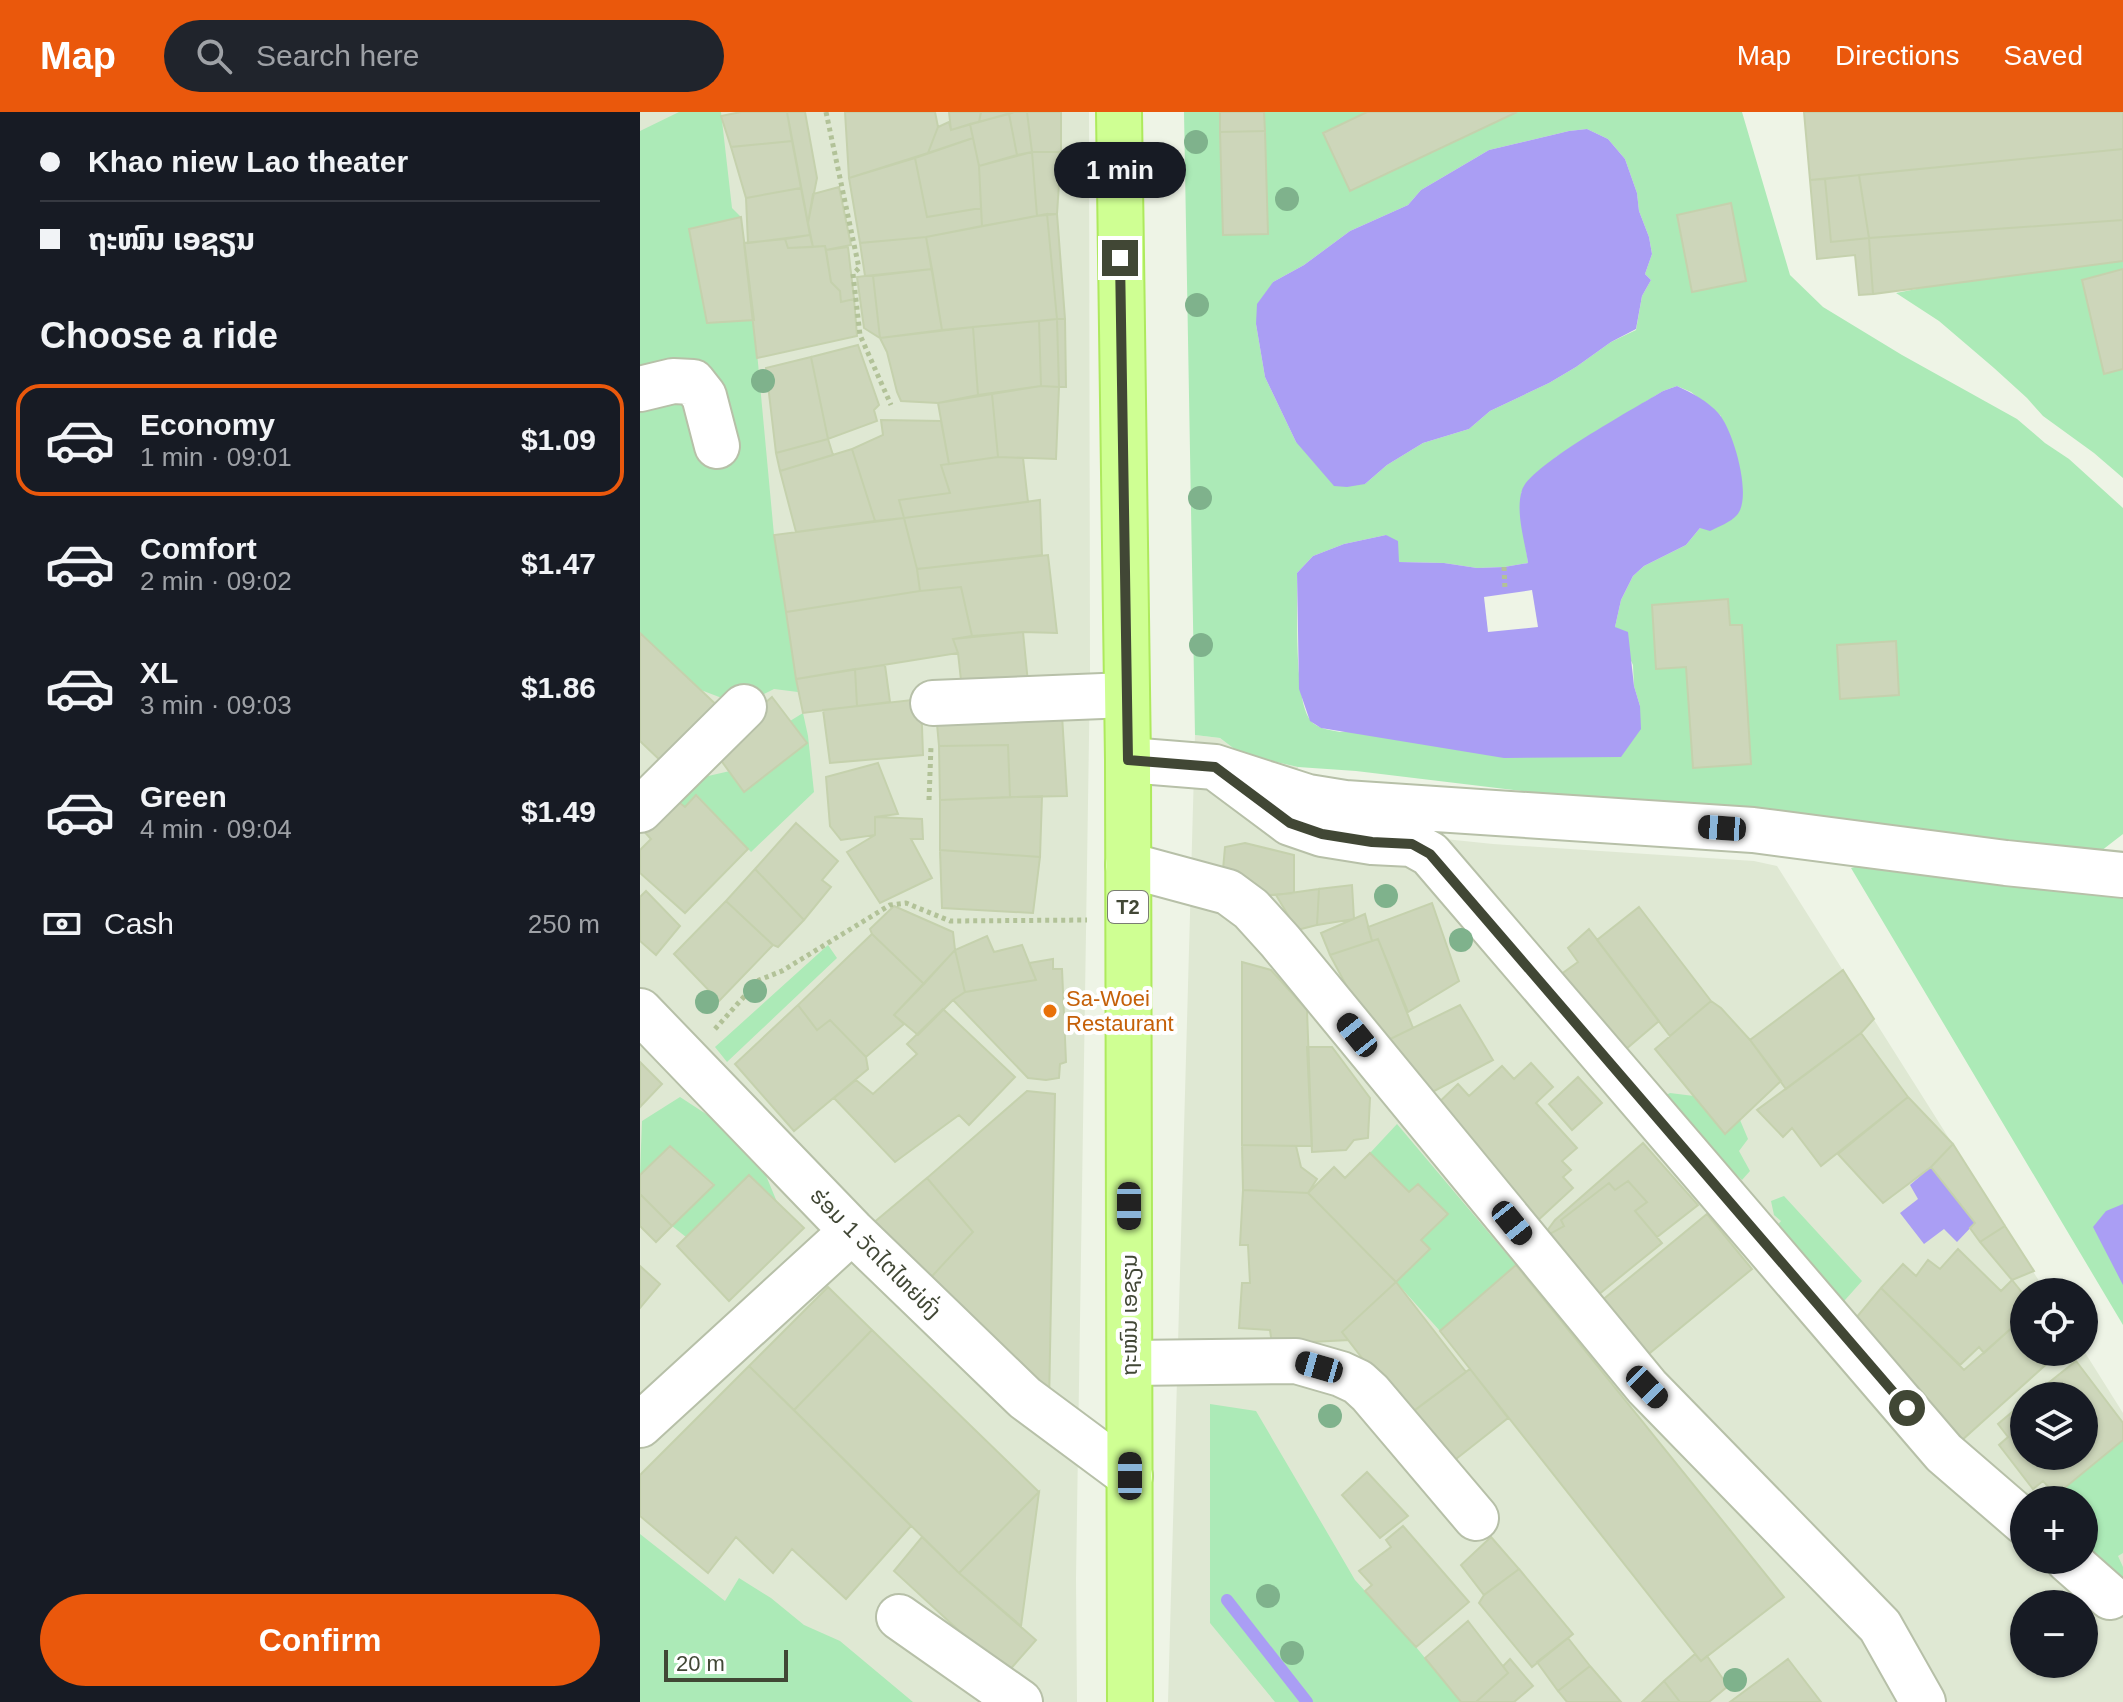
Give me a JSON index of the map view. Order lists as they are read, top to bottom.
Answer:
{
  "streets": {
    "main road": ["T2", "ຖະໜົນ ເອຊຽນ"],
    "street": ["ຮ່ອມ 1 ວັດໄຕໄຫຍ່ທົ່ງ"]
  },
  "crossings": [
    ["ຮ່ອມ 1 ວັດໄຕໄຫຍ່ທົ່ງ", "ຖະໜົນ ເອຊຽນ"]
  ],
  "places": ["Sa-Woei Restaurant"],
  "scale_bar": "20 m",
  "page": {
    "header": "Map",
    "search": "Search here",
    "nav": ["Map", "Directions", "Saved"],
    "banner": ["Khao niew Lao theater", "ຖະໜົນ ເອຊຽນ"],
    "bubble": "1 min",
    "heading": "Choose a ride",
    "list": [
      {
        "name": "Economy",
        "note": "1 min · 09:01",
        "value": "$1.09"
      },
      {
        "name": "Comfort",
        "note": "2 min · 09:02",
        "value": "$1.47"
      },
      {
        "name": "XL",
        "note": "3 min · 09:03",
        "value": "$1.86"
      },
      {
        "name": "Green",
        "note": "4 min · 09:04",
        "value": "$1.49"
      }
    ],
    "pay": ["Cash", "250 m"],
    "map_buttons": ["+", "−"],
    "buttons": "Confirm",
    "scale": "20 m"
  }
}
